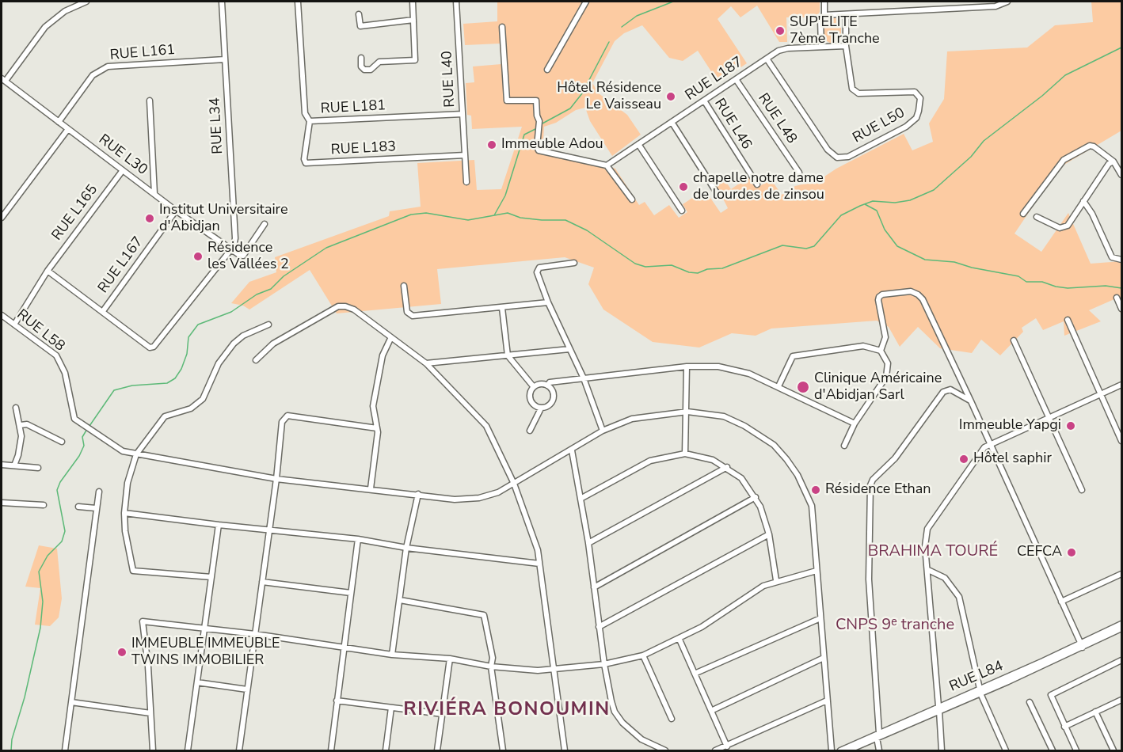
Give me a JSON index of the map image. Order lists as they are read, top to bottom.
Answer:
{
  "streets": {
    "street": [
      "RUE L161",
      "RUE L40",
      "RUE L187",
      "RUE L181",
      "RUE L48",
      "RUE L46",
      "RUE L34",
      "RUE L50",
      "RUE L183",
      "RUE L30",
      "RUE L165",
      "RUE L167",
      "RUE L58",
      "RUE L84"
    ]
  },
  "crossings": [
    ["RUE L161", "RUE L34"],
    ["RUE L161", "RUE L30"],
    ["RUE L40", "RUE L181"],
    ["RUE L40", "RUE L183"],
    ["RUE L187", "RUE L48"],
    ["RUE L187", "RUE L46"],
    ["RUE L187", "RUE L50"],
    ["RUE L181", "RUE L183"],
    ["RUE L34", "RUE L30"],
    ["RUE L30", "RUE L165"],
    ["RUE L30", "RUE L167"],
    ["RUE L165", "RUE L58"]
  ],
  "districts": ["BRAHIMA TOURÉ", "CNPS 9ᵉ tranche", "RIVIÉRA BONOUMIN"],
  "places": [
    "SUP'ELITE 7ème Tranche",
    "Hôtel Résidence Le Vaisseau",
    "Immeuble Adou",
    "chapelle notre dame de lourdes de zinsou",
    "Institut Universitaire d'Abidjan",
    "Résidence les Vallées 2",
    "Clinique Américaine d'Abidjan Sarl",
    "Immeuble Yapgi",
    "Hôtel saphir",
    "Résidence Ethan",
    "CEFCA",
    "IMMEUBLE IMMEUBLE TWINS IMMOBILIER"
  ]
}
